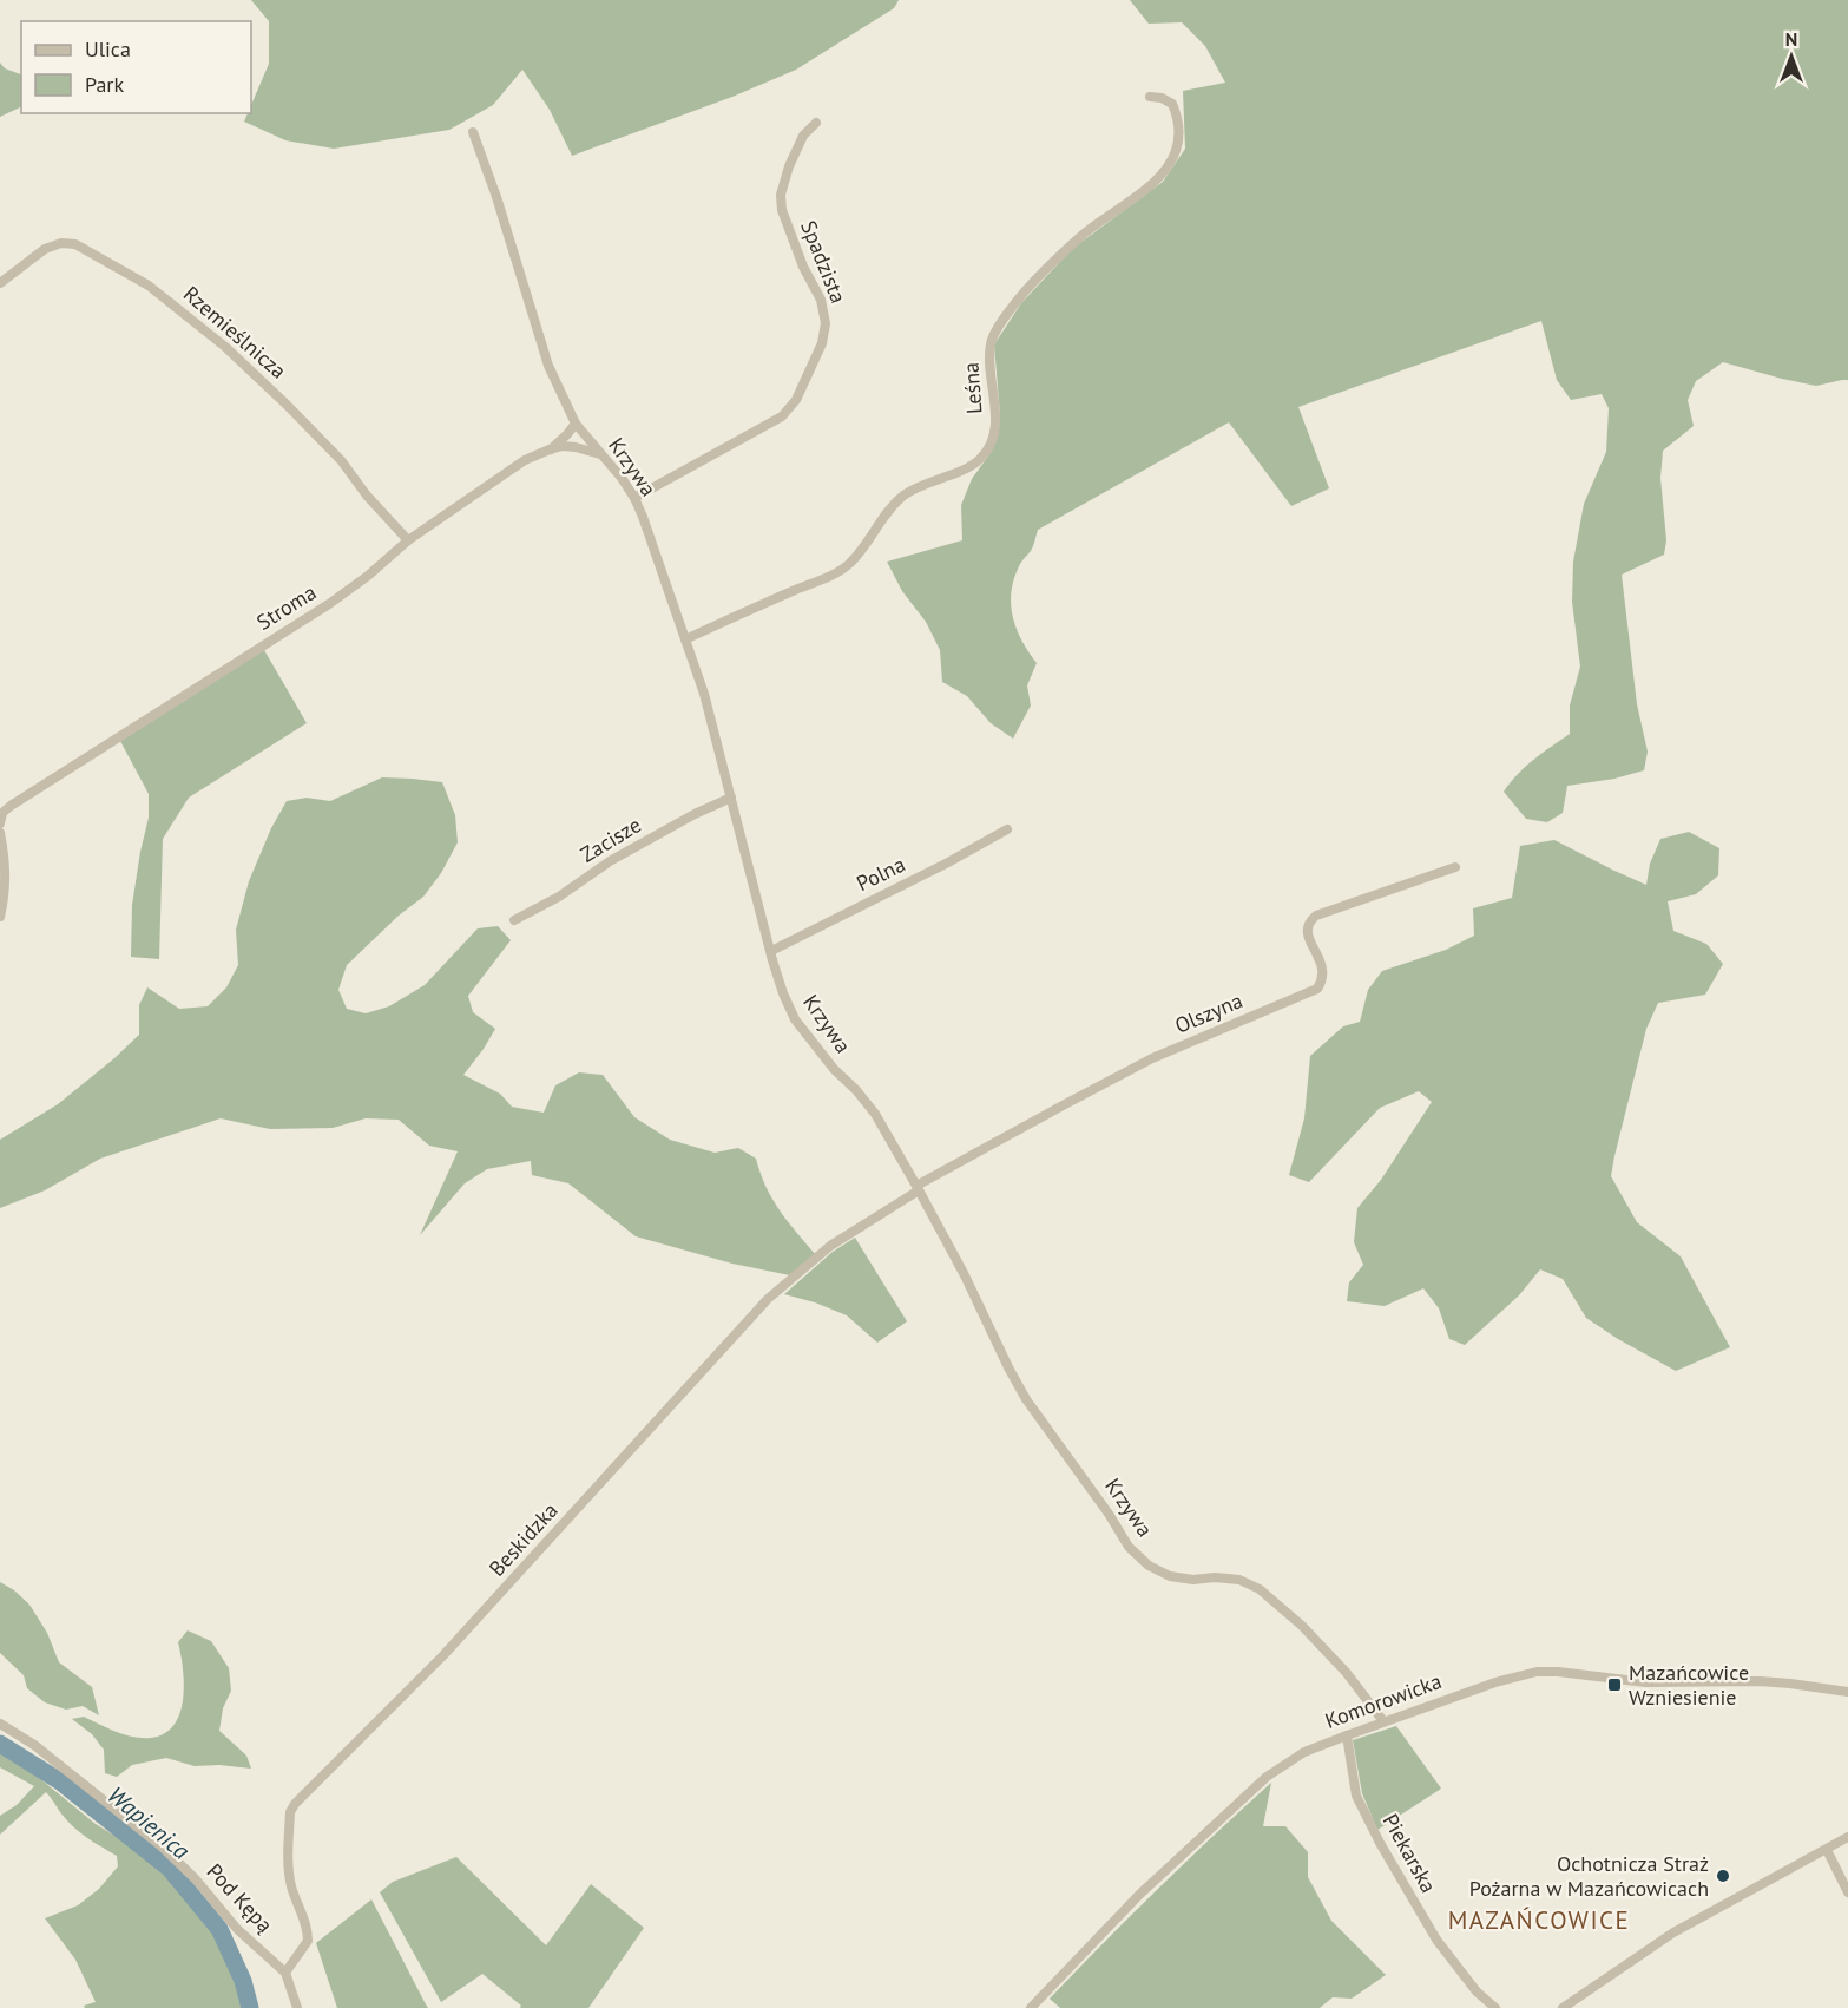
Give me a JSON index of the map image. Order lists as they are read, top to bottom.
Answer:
{
  "streets": {
    "street": [
      "Spadzista",
      "Rzemieślnicza",
      "Leśna",
      "Krzywa",
      "Stroma",
      "Zacisze",
      "Polna",
      "Olszyna",
      "Beskidzka",
      "Komorowicka",
      "Piekarska",
      "Pod Kępą"
    ]
  },
  "crossings": [
    ["Spadzista", "Krzywa"],
    ["Rzemieślnicza", "Stroma"],
    ["Leśna", "Krzywa"],
    ["Krzywa", "Stroma"],
    ["Krzywa", "Zacisze"],
    ["Krzywa", "Polna"],
    ["Krzywa", "Olszyna"],
    ["Krzywa", "Beskidzka"],
    ["Krzywa", "Komorowicka"],
    ["Olszyna", "Beskidzka"],
    ["Beskidzka", "Pod Kępą"],
    ["Komorowicka", "Piekarska"]
  ],
  "districts": ["MAZAŃCOWICE"],
  "water": ["Wapienica"],
  "places": {
    "transit": ["Mazańcowice Wzniesienie"],
    "other": ["Ochotnicza Straż Pożarna w Mazańcowicach"]
  },
  "legend": ["Ulica", "Park"],
  "north": "top"
}
